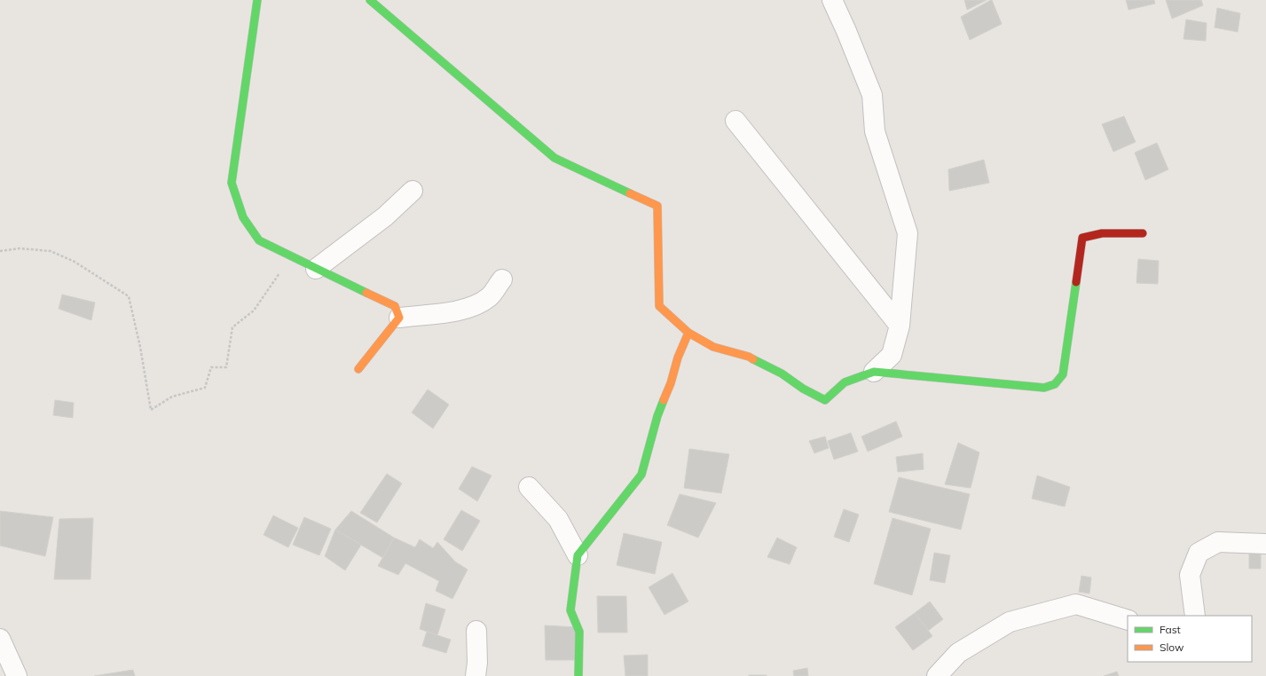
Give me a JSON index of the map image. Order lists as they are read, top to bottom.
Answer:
{
  "legend": ["Fast", "Slow"]
}
